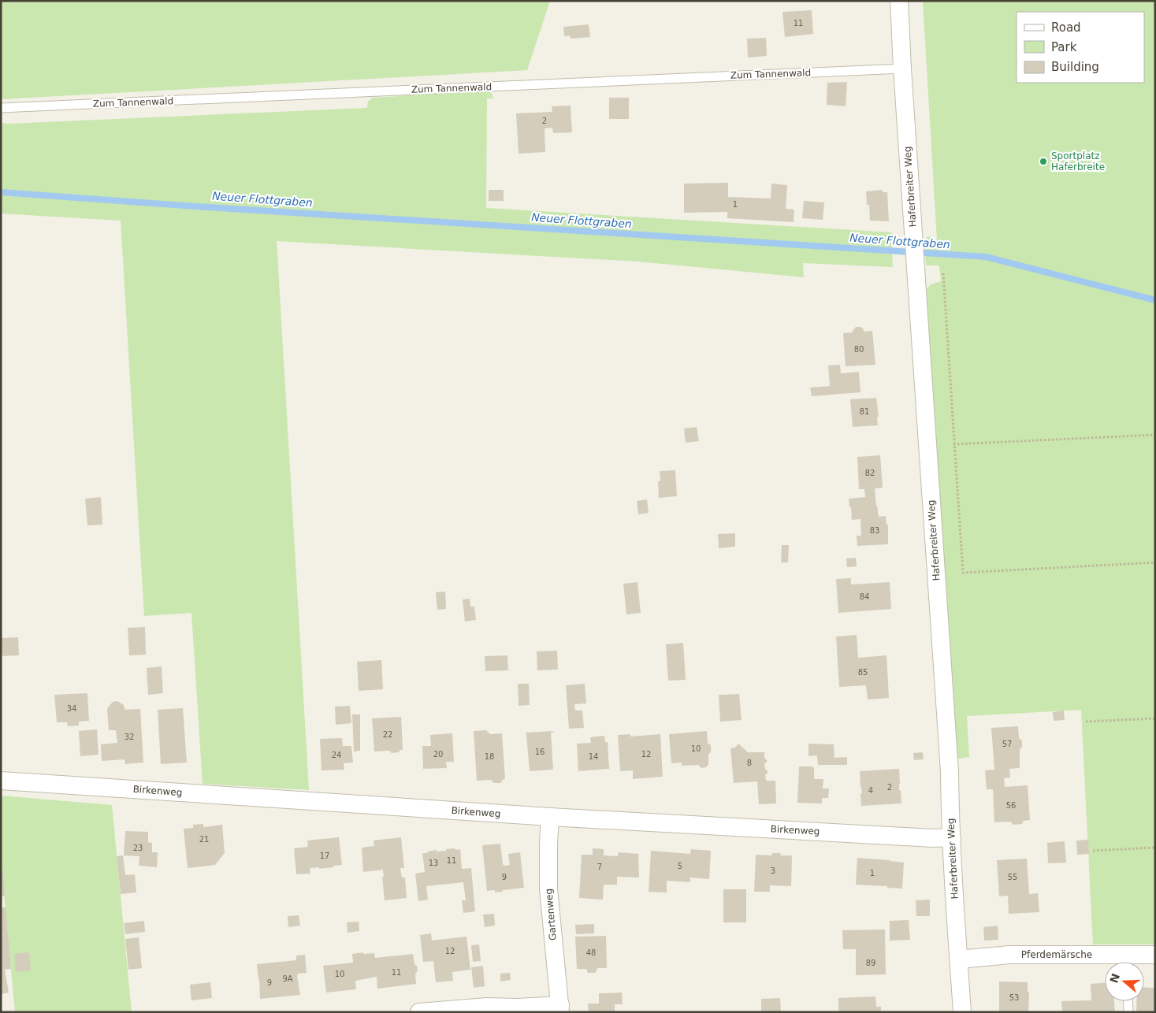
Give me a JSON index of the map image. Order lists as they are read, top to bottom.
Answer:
{
  "streets": {
    "street": [
      "Haferbreiter Weg",
      "Birkenweg",
      "Gartenweg",
      "Pferdemärsche"
    ],
    "lane": ["Zum Tannenwald"]
  },
  "crossings": [
    ["Zum Tannenwald", "Haferbreiter Weg"],
    ["Haferbreiter Weg", "Birkenweg"],
    ["Haferbreiter Weg", "Pferdemärsche"],
    ["Birkenweg", "Gartenweg"]
  ],
  "water": ["Neuer Flottgraben"],
  "places": ["Sportplatz Haferbreite"],
  "house_numbers": [
    "11",
    "2",
    "1",
    "80",
    "81",
    "82",
    "83",
    "84",
    "85",
    "34",
    "22",
    "32",
    "57",
    "10",
    "16",
    "20",
    "12",
    "24",
    "18",
    "14",
    "8",
    "2",
    "4",
    "56",
    "21",
    "23",
    "17",
    "11",
    "13",
    "5",
    "7",
    "3",
    "1",
    "9",
    "55",
    "12",
    "48",
    "89",
    "11",
    "10",
    "9A",
    "9",
    "53"
  ],
  "legend": ["Road", "Park", "Building"],
  "north": "left"
}
